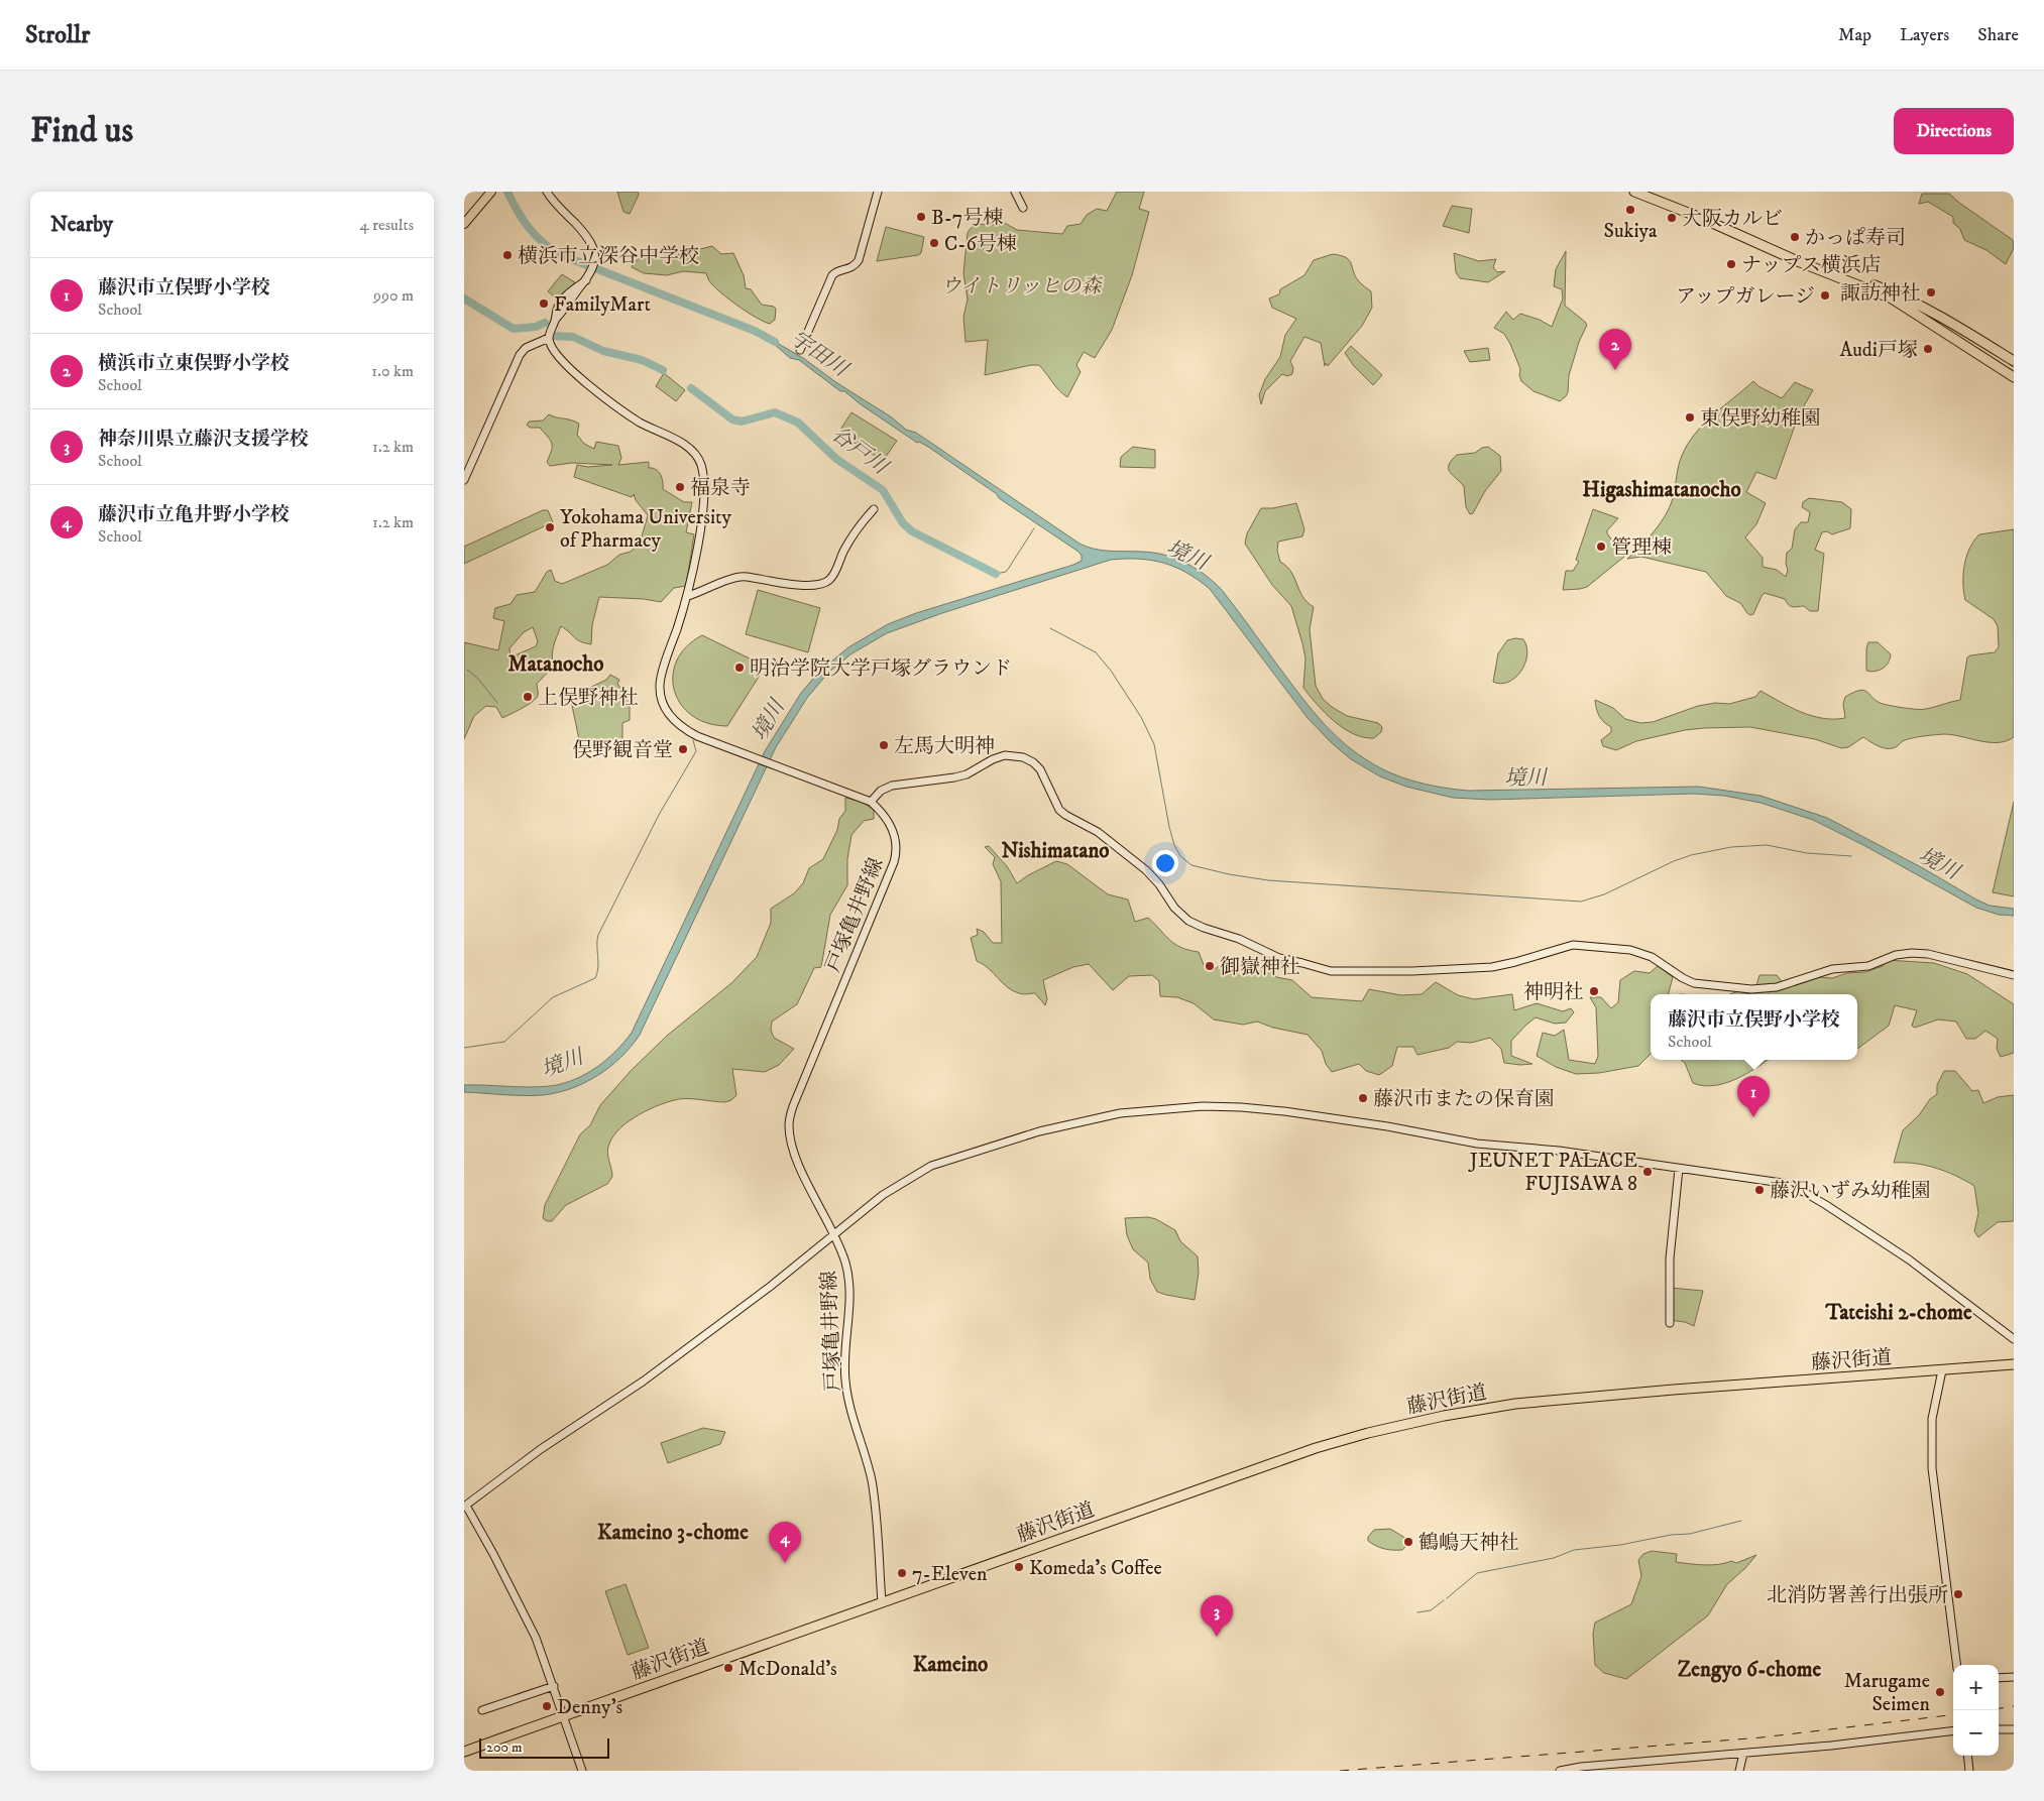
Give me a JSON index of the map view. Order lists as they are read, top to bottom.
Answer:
{
  "streets": {
    "highway": ["藤沢街道"],
    "street": ["戸塚亀井野線"]
  },
  "crossings": [
    ["戸塚亀井野線", "藤沢街道"]
  ],
  "districts": [
    "Higashimatanocho",
    "Matanocho",
    "Nishimatano",
    "Tateishi 2-chome",
    "Kameino 3-chome",
    "Kameino",
    "Zengyo 6-chome"
  ],
  "water": ["宇田川", "谷戸川", "境川"],
  "parks": ["ウイトリッヒの森"],
  "places": [
    "Sukiya",
    "B-7号棟",
    "大阪カルビ",
    "かっぱ寿司",
    "C-6号棟",
    "横浜市立深谷中学校",
    "ナップス横浜店",
    "諏訪神社",
    "アップガレージ",
    "FamilyMart",
    "Audi戸塚",
    "東俣野幼稚園",
    "福泉寺",
    "Yokohama University of Pharmacy",
    "管理棟",
    "明治学院大学戸塚グラウンド",
    "上俣野神社",
    "左馬大明神",
    "俣野観音堂",
    "御嶽神社",
    "神明社",
    "藤沢市またの保育園",
    "JEUNET PALACE FUJISAWA 8",
    "藤沢いずみ幼稚園",
    "鶴嶋天神社",
    "Komeda's Coffee",
    "7-Eleven",
    "北消防署善行出張所",
    "McDonald's",
    "Marugame Seimen",
    "Denny's"
  ],
  "scale_bar": "200 m",
  "page": {
    "header": "Strollr",
    "nav": ["Map", "Layers", "Share"],
    "buttons": "Directions",
    "title": "Find us",
    "heading": ["Nearby", "4 results"],
    "list": [
      {
        "mark": "1",
        "name": "藤沢市立俣野小学校",
        "note": "School",
        "value": "990 m"
      },
      {
        "mark": "2",
        "name": "横浜市立東俣野小学校",
        "note": "School",
        "value": "1.0 km"
      },
      {
        "mark": "3",
        "name": "神奈川県立藤沢支援学校",
        "note": "School",
        "value": "1.2 km"
      },
      {
        "mark": "4",
        "name": "藤沢市立亀井野小学校",
        "note": "School",
        "value": "1.2 km"
      }
    ],
    "pins": [
      "2",
      "1",
      "4",
      "3"
    ],
    "popup": ["藤沢市立俣野小学校", "School"],
    "map_buttons": ["+", "−"],
    "scale": "200 m"
  }
}
